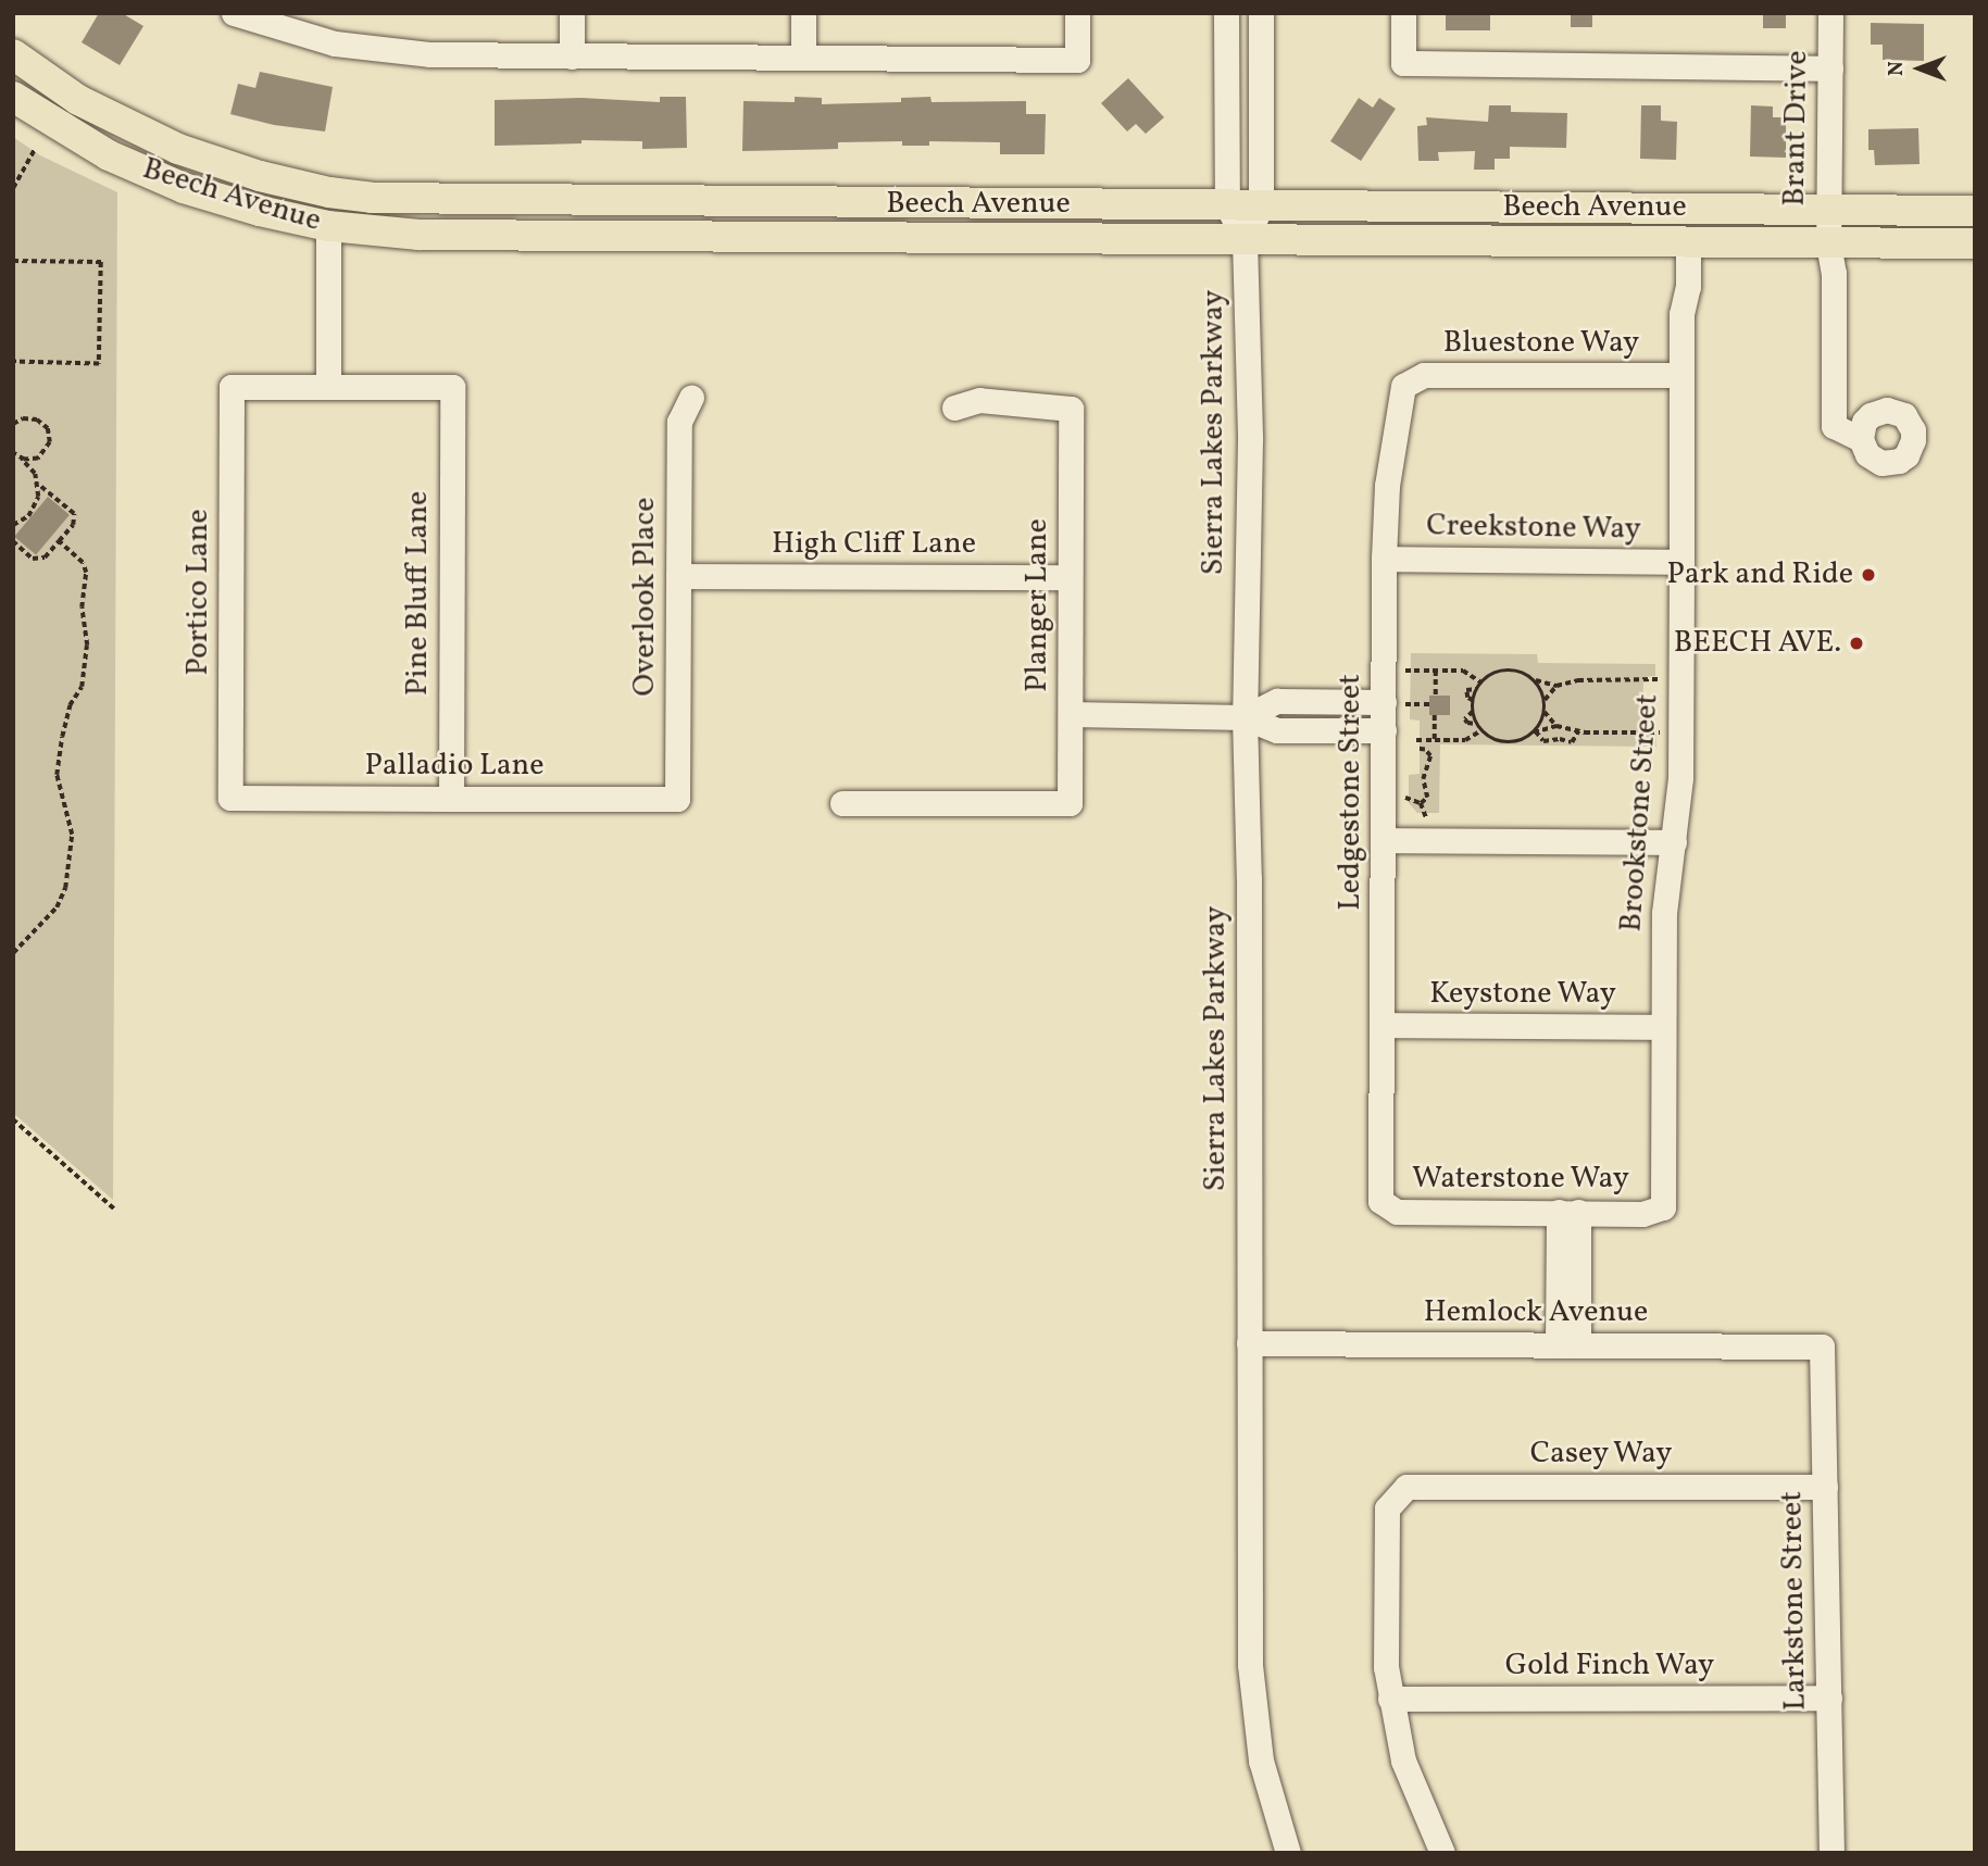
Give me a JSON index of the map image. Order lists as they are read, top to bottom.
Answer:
{
  "streets": {
    "main road": ["Beech Avenue"],
    "street": [
      "Brant Drive",
      "Bluestone Way",
      "Sierra Lakes Parkway",
      "Creekstone Way",
      "High Cliff Lane",
      "Portico Lane",
      "Pine Bluff Lane",
      "Overlook Place",
      "Planger Lane",
      "Palladio Lane",
      "Ledgestone Street",
      "Brookstone Street",
      "Keystone Way",
      "Waterstone Way",
      "Hemlock Avenue",
      "Casey Way",
      "Larkstone Street",
      "Gold Finch Way"
    ]
  },
  "crossings": [
    ["Brant Drive", "Beech Avenue"],
    ["Beech Avenue", "Sierra Lakes Parkway"],
    ["Beech Avenue", "Brookstone Street"],
    ["Bluestone Way", "Ledgestone Street"],
    ["Bluestone Way", "Brookstone Street"],
    ["Sierra Lakes Parkway", "Hemlock Avenue"],
    ["Creekstone Way", "Ledgestone Street"],
    ["Creekstone Way", "Brookstone Street"],
    ["High Cliff Lane", "Overlook Place"],
    ["High Cliff Lane", "Planger Lane"],
    ["Portico Lane", "Pine Bluff Lane"],
    ["Portico Lane", "Palladio Lane"],
    ["Pine Bluff Lane", "Palladio Lane"],
    ["Overlook Place", "Palladio Lane"],
    ["Ledgestone Street", "Keystone Way"],
    ["Ledgestone Street", "Waterstone Way"],
    ["Brookstone Street", "Keystone Way"],
    ["Brookstone Street", "Waterstone Way"],
    ["Hemlock Avenue", "Larkstone Street"],
    ["Casey Way", "Larkstone Street"],
    ["Casey Way", "Gold Finch Way"],
    ["Larkstone Street", "Gold Finch Way"]
  ],
  "places": ["Park and Ride", "BEECH AVE."],
  "north": "left"
}
